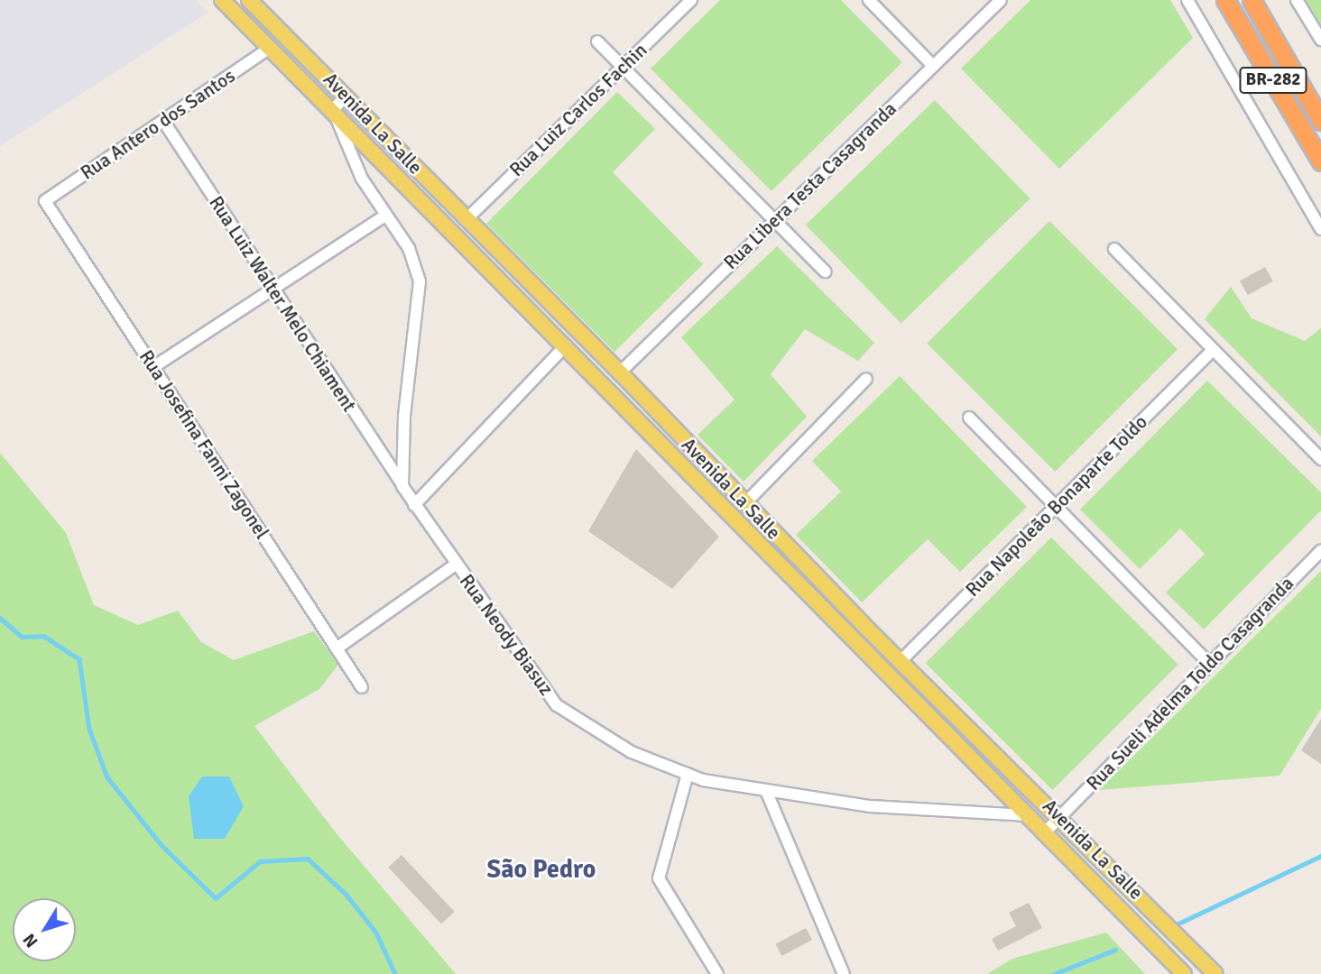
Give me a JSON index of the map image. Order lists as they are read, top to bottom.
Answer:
{
  "streets": {
    "highway": ["BR-282"],
    "main road": ["Avenida La Salle"],
    "street": [
      "Rua Luiz Carlos Fachin",
      "Rua Antero dos Santos",
      "Rua Libera Testa Casagranda",
      "Rua Luiz Walter Melo Chiament",
      "Rua Josefina Fanni Zagonel",
      "Rua Napoleão Bonaparte Toldo",
      "Rua Neody Biasuz",
      "Rua Sueli Adelma Toldo Casagranda"
    ]
  },
  "crossings": [
    ["Rua Luiz Carlos Fachin", "Avenida La Salle"],
    ["Avenida La Salle", "Rua Antero dos Santos"],
    ["Avenida La Salle", "Rua Libera Testa Casagranda"],
    ["Avenida La Salle", "Rua Napoleão Bonaparte Toldo"],
    ["Avenida La Salle", "Rua Neody Biasuz"],
    ["Avenida La Salle", "Rua Sueli Adelma Toldo Casagranda"],
    ["Rua Antero dos Santos", "Rua Luiz Walter Melo Chiament"],
    ["Rua Antero dos Santos", "Rua Josefina Fanni Zagonel"],
    ["Rua Luiz Walter Melo Chiament", "Rua Neody Biasuz"]
  ],
  "districts": ["São Pedro"],
  "north": "bottom left"
}
